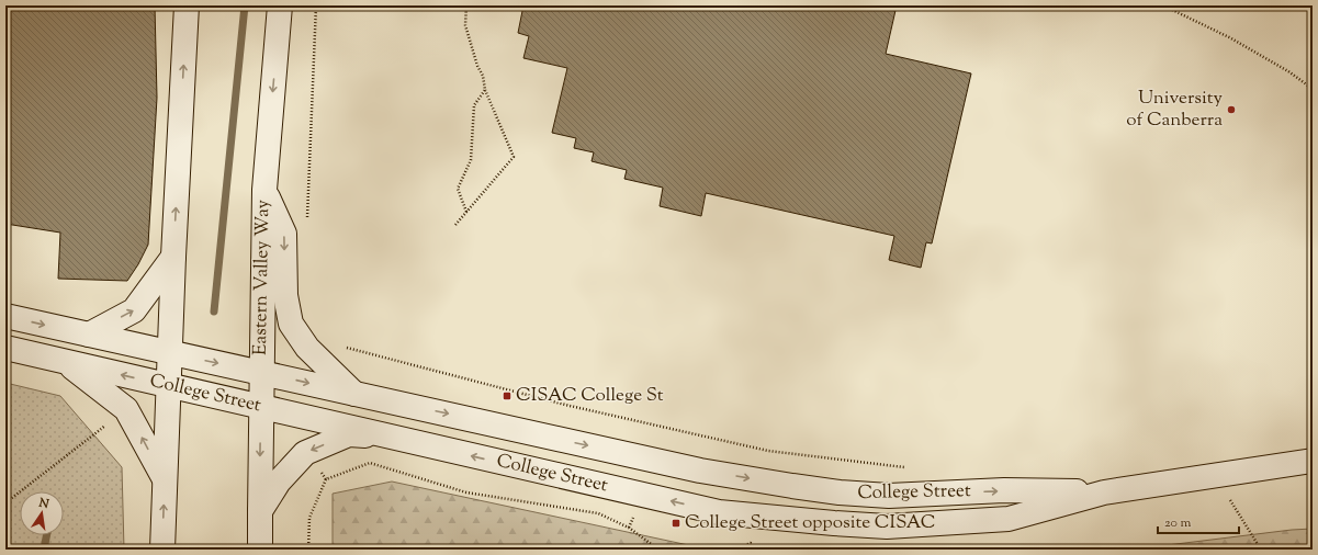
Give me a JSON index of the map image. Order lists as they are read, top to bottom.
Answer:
{
  "streets": {
    "street": ["Eastern Valley Way", "College Street"]
  },
  "crossings": [
    ["Eastern Valley Way", "College Street"]
  ],
  "places": {
    "other": ["University of Canberra"],
    "transit": ["CISAC College St", "College Street opposite CISAC"]
  },
  "scale_bar": "20 m",
  "north": "top"
}
